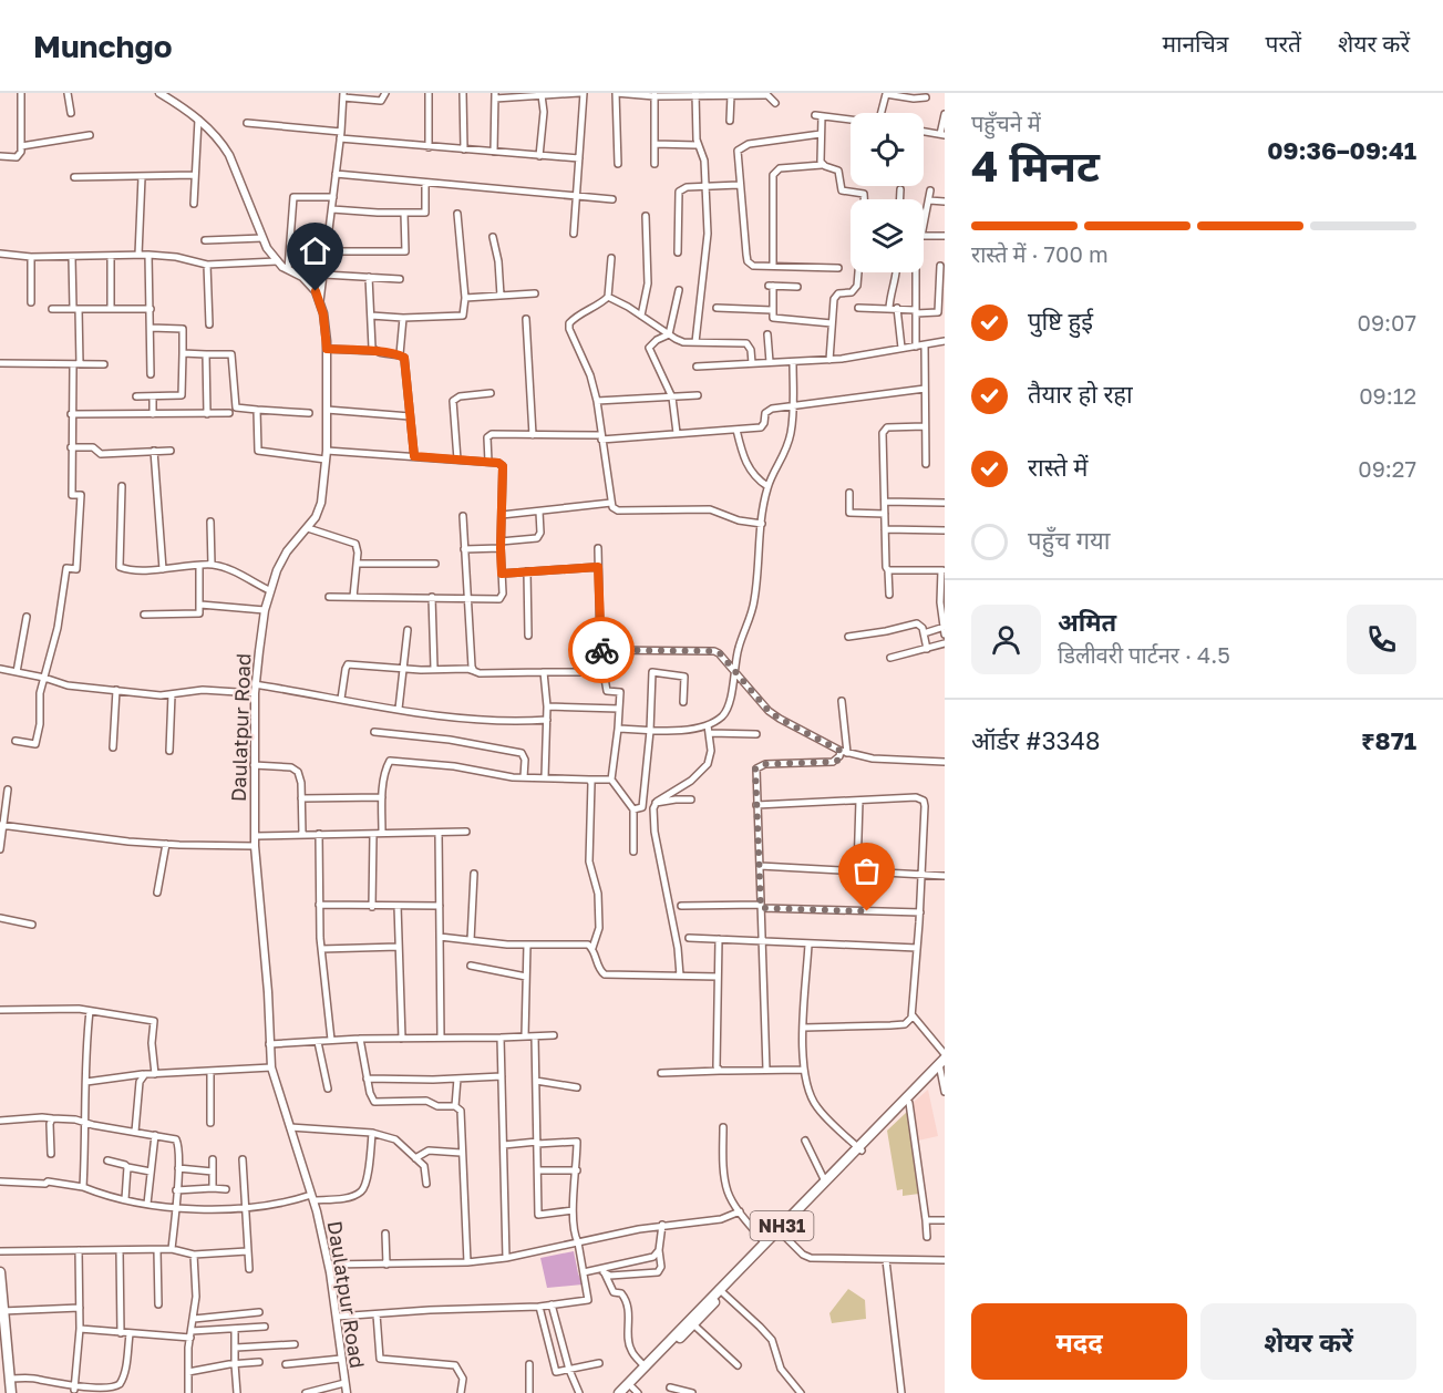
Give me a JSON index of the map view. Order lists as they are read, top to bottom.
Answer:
{
  "streets": {
    "highway": ["NH31"],
    "street": ["Daulatpur Road"]
  },
  "page": {
    "header": "Munchgo",
    "nav": ["मानचित्र", "परतें", "शेयर करें"],
    "heading": ["4 मिनट", "पहुँचने में", "09:36–09:41"],
    "panel": [
      "अमित",
      "डिलीवरी पार्टनर · 4.5",
      "ऑर्डर #3348",
      "₹871"
    ],
    "bar": "रास्ते में · 700 m",
    "list": [
      ["पुष्टि हुई", "09:07"],
      ["तैयार हो रहा", "09:12"],
      ["रास्ते में", "09:27"],
      "पहुँच गया"
    ],
    "buttons": ["मदद", "शेयर करें"]
  }
}
